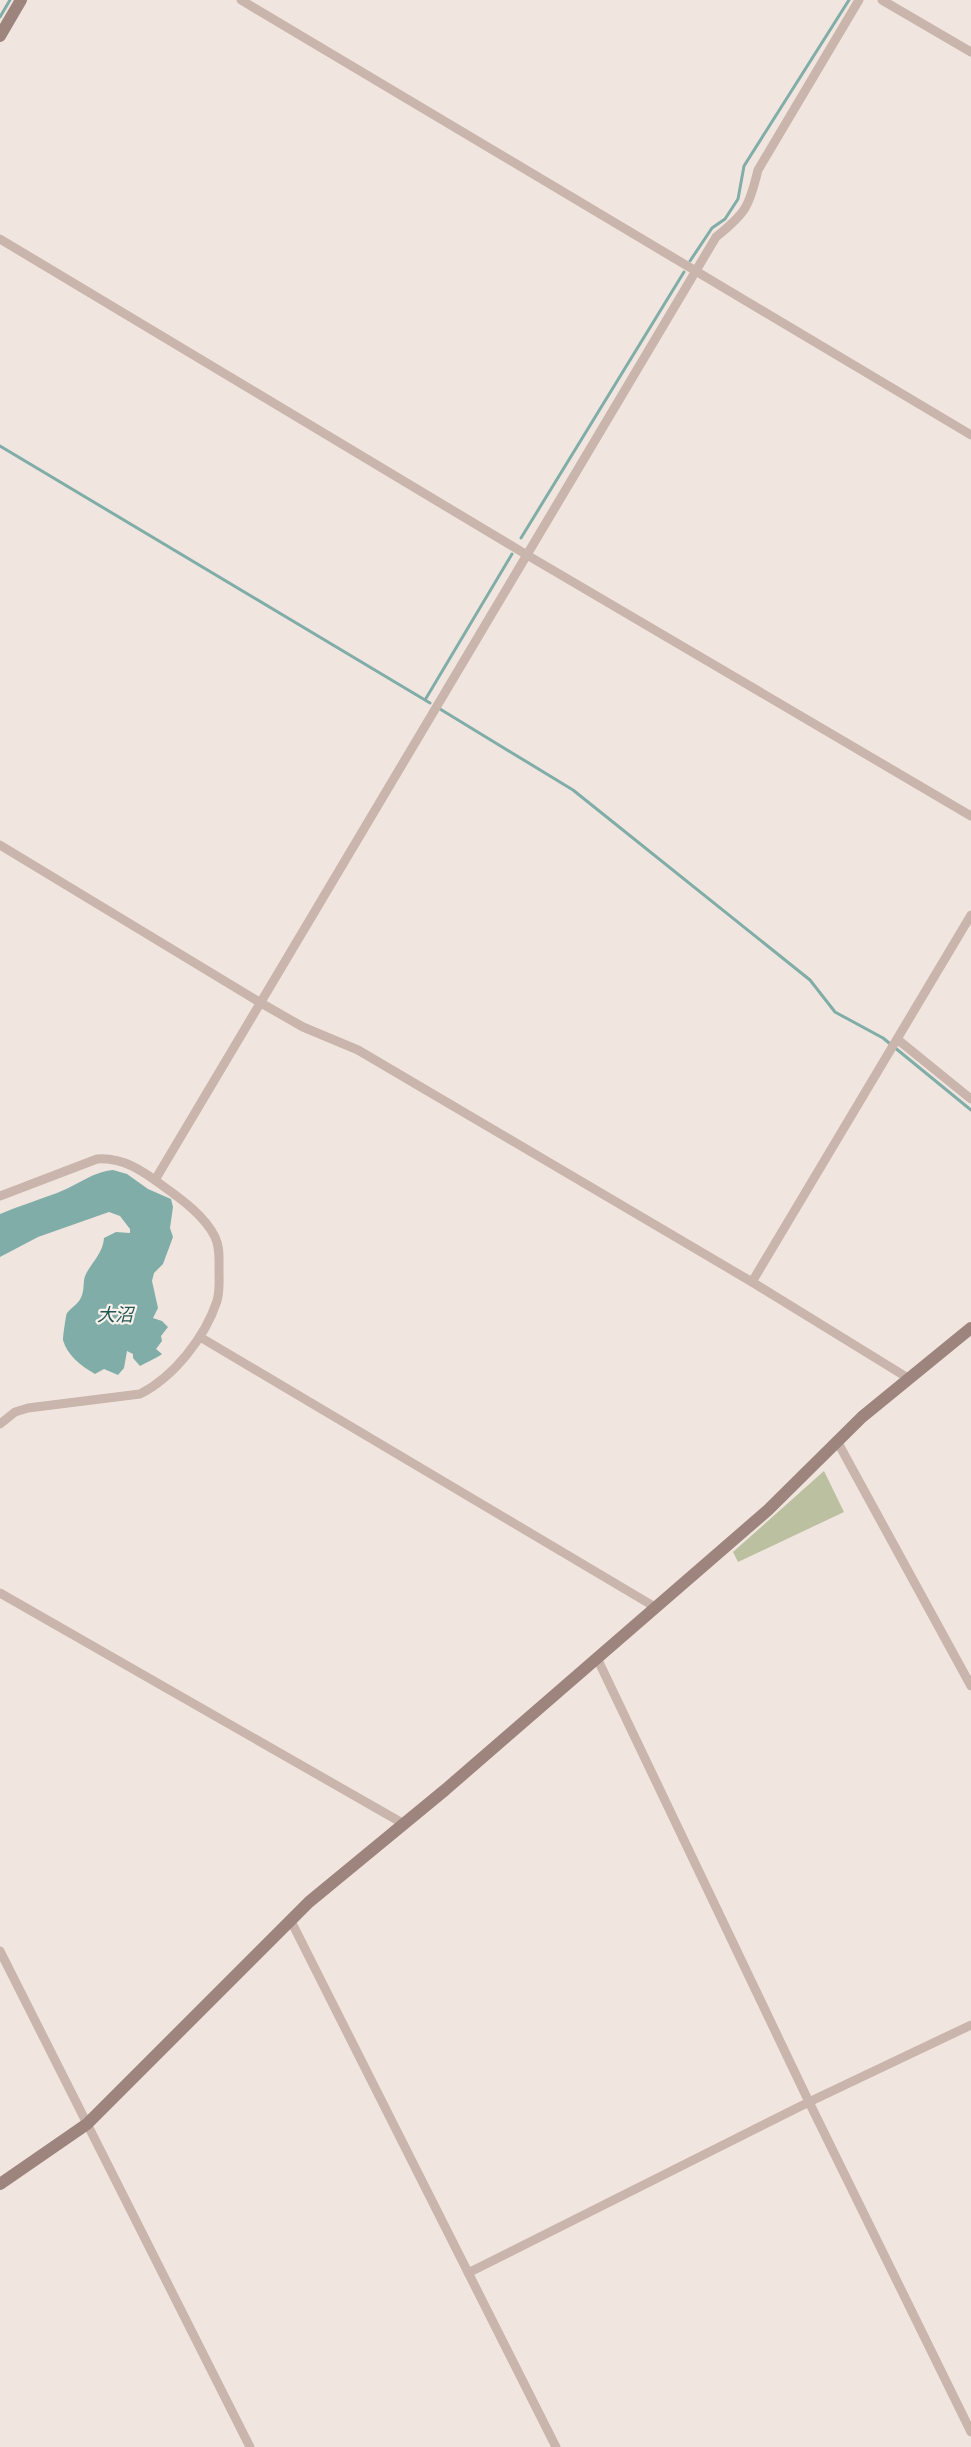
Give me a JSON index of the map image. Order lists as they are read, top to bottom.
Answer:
{
  "water": ["大沼"]
}
